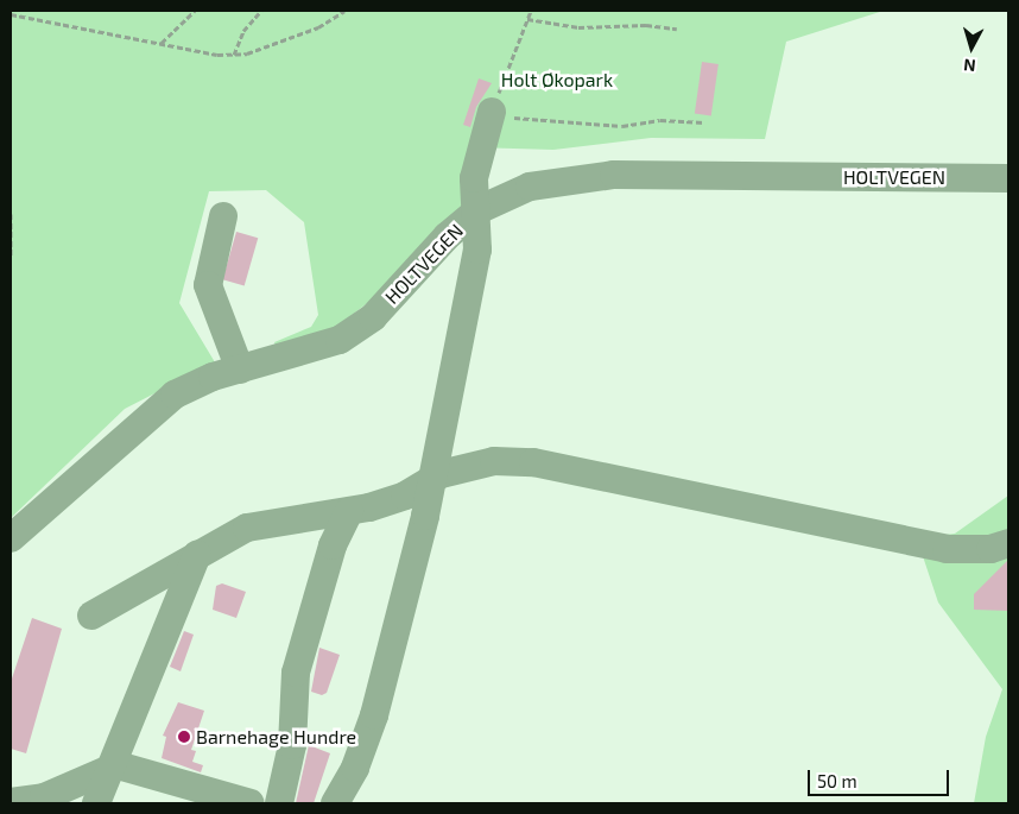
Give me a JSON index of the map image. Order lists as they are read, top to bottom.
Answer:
{
  "streets": {
    "street": ["HOLTVEGEN"]
  },
  "parks": ["Holt Økopark"],
  "places": ["Barnehage Hundre"],
  "scale_bar": "50 m",
  "north": "bottom"
}
